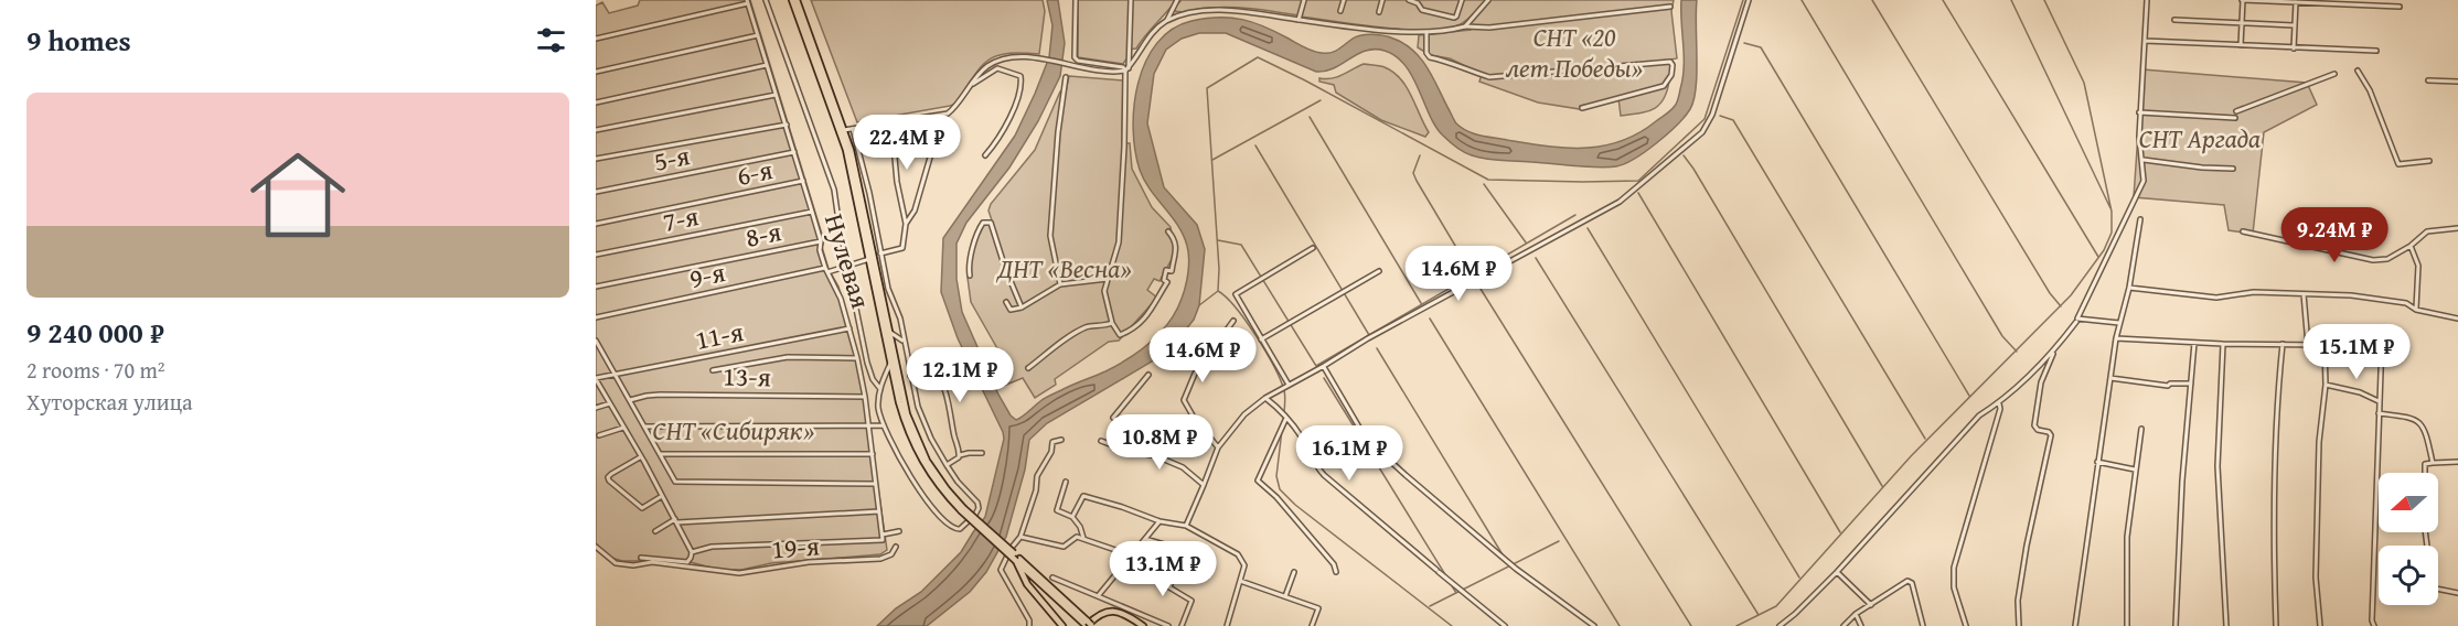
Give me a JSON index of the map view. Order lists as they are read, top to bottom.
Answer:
{
  "streets": {
    "street": [
      "5-я",
      "6-я",
      "7-я",
      "8-я",
      "Нулевая",
      "9-я",
      "11-я",
      "13-я",
      "19-я"
    ]
  },
  "crossings": [
    ["5-я", "Нулевая"],
    ["6-я", "Нулевая"],
    ["7-я", "Нулевая"],
    ["8-я", "Нулевая"],
    ["Нулевая", "9-я"],
    ["Нулевая", "11-я"],
    ["Нулевая", "13-я"]
  ],
  "parks": [
    "СНТ «20 лет Победы»",
    "СНТ Аргада",
    "ДНТ «Весна»",
    "СНТ «Сибиряк»"
  ],
  "north": "left",
  "page": {
    "heading": "9 homes",
    "list": [
      {
        "name": "9 240 000 ₽",
        "note": "2 rooms · 70 m² · Хуторская улица"
      }
    ],
    "price": [
      "22.4M ₽",
      "9.24M ₽",
      "14.6M ₽",
      "15.1M ₽",
      "14.6M ₽",
      "12.1M ₽",
      "10.8M ₽",
      "16.1M ₽",
      "13.1M ₽"
    ]
  }
}
